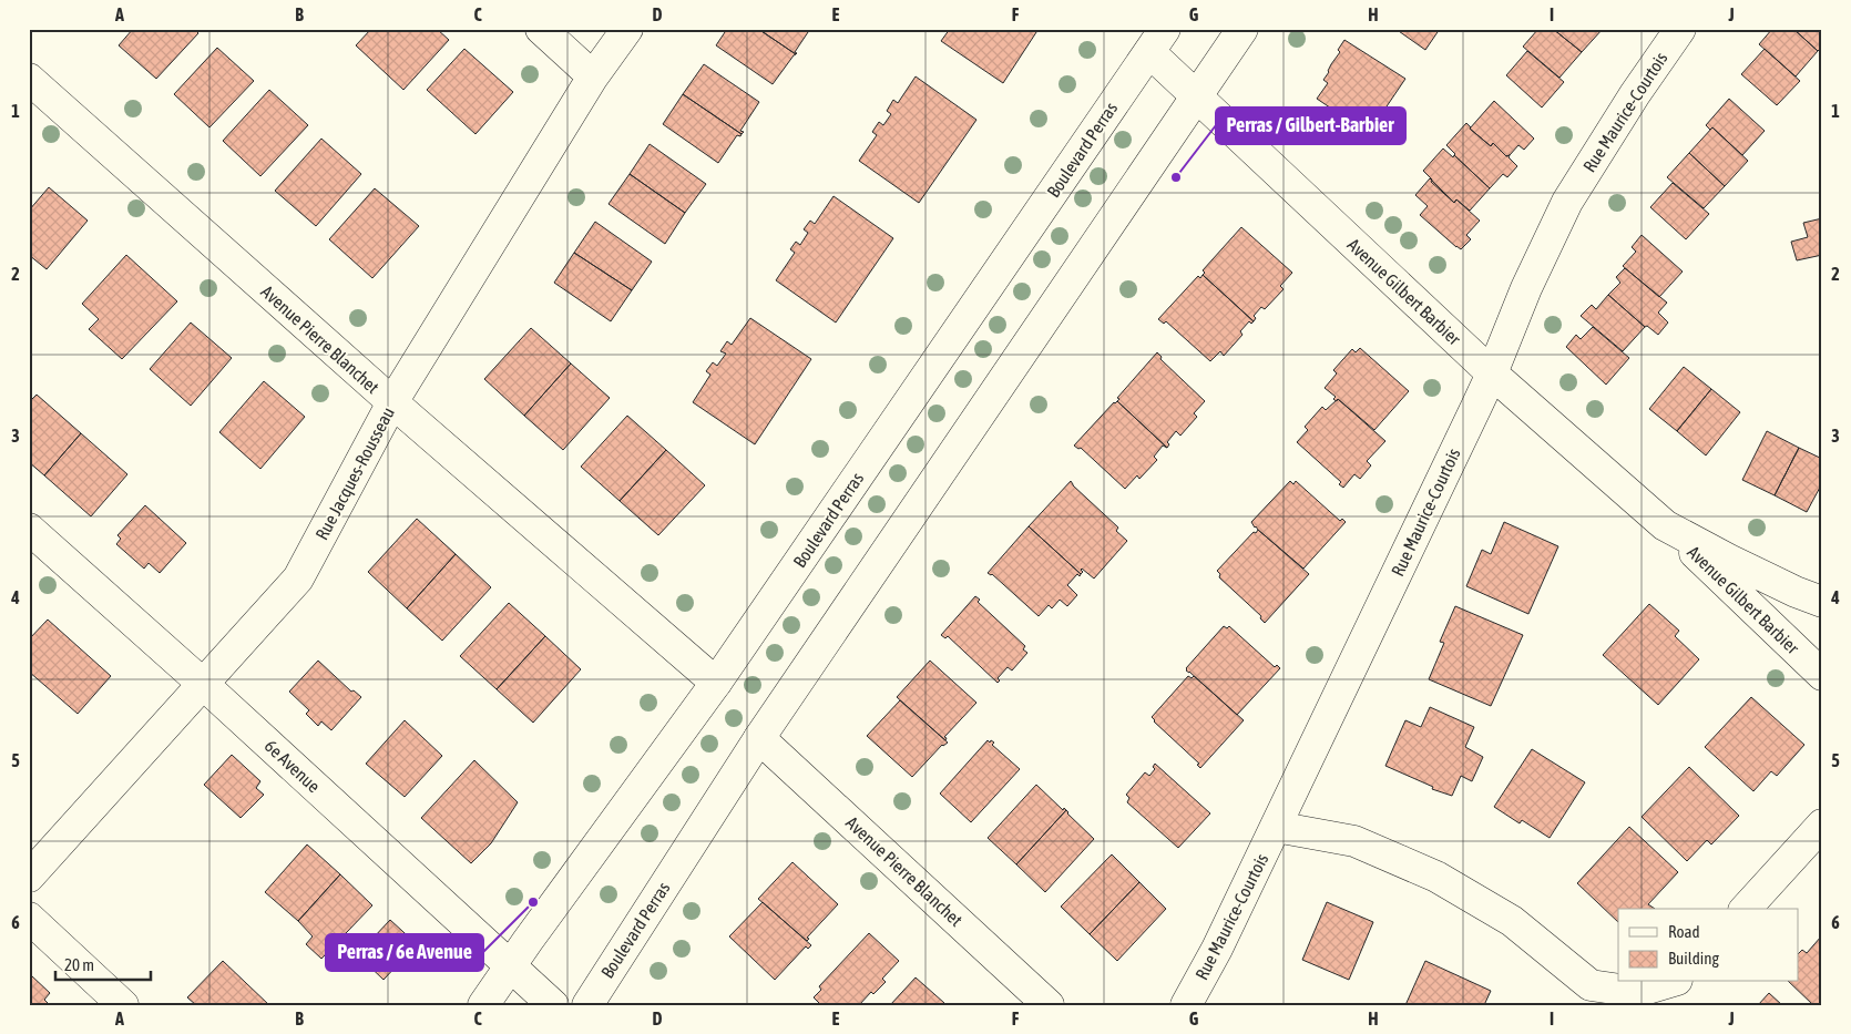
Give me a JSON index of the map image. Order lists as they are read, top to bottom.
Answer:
{
  "streets": {
    "street": [
      "Rue Maurice-Courtois",
      "Boulevard Perras",
      "Avenue Gilbert Barbier",
      "Avenue Pierre Blanchet",
      "Rue Jacques-Rousseau",
      "6e Avenue"
    ]
  },
  "crossings": [
    ["Rue Maurice-Courtois", "Avenue Gilbert Barbier"],
    ["Boulevard Perras", "Avenue Gilbert Barbier"],
    ["Boulevard Perras", "Avenue Pierre Blanchet"],
    ["Boulevard Perras", "6e Avenue"],
    ["Avenue Pierre Blanchet", "Rue Jacques-Rousseau"],
    ["Rue Jacques-Rousseau", "6e Avenue"]
  ],
  "places": ["Perras / Gilbert-Barbier", "Perras / 6e Avenue"],
  "legend": ["Road", "Building"],
  "scale_bar": "20 m",
  "grid": {
    "columns": [
      "A",
      "B",
      "C",
      "D",
      "E",
      "F",
      "G",
      "H",
      "I",
      "J"
    ],
    "rows": [
      "1",
      "2",
      "3",
      "4",
      "5",
      "6"
    ]
  }
}
